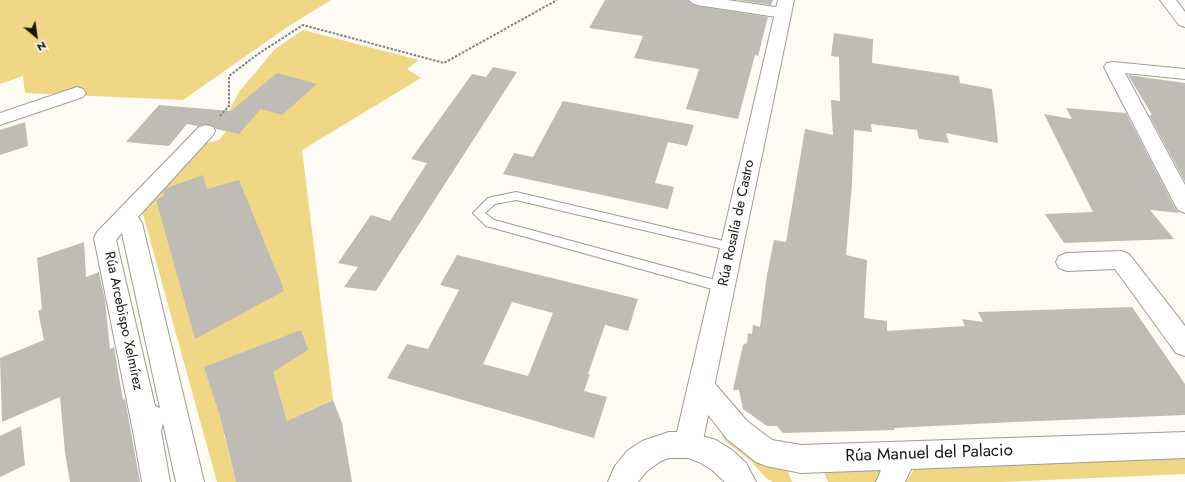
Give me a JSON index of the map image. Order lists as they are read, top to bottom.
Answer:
{
  "streets": {
    "main road": ["Rúa Rosalía de Castro", "Rúa Arcebispo Xelmírez", "Rúa Manuel del Palacio"]
  },
  "crossings": [
    ["Rúa Rosalía de Castro", "Rúa Manuel del Palacio"]
  ],
  "north": "bottom right"
}
